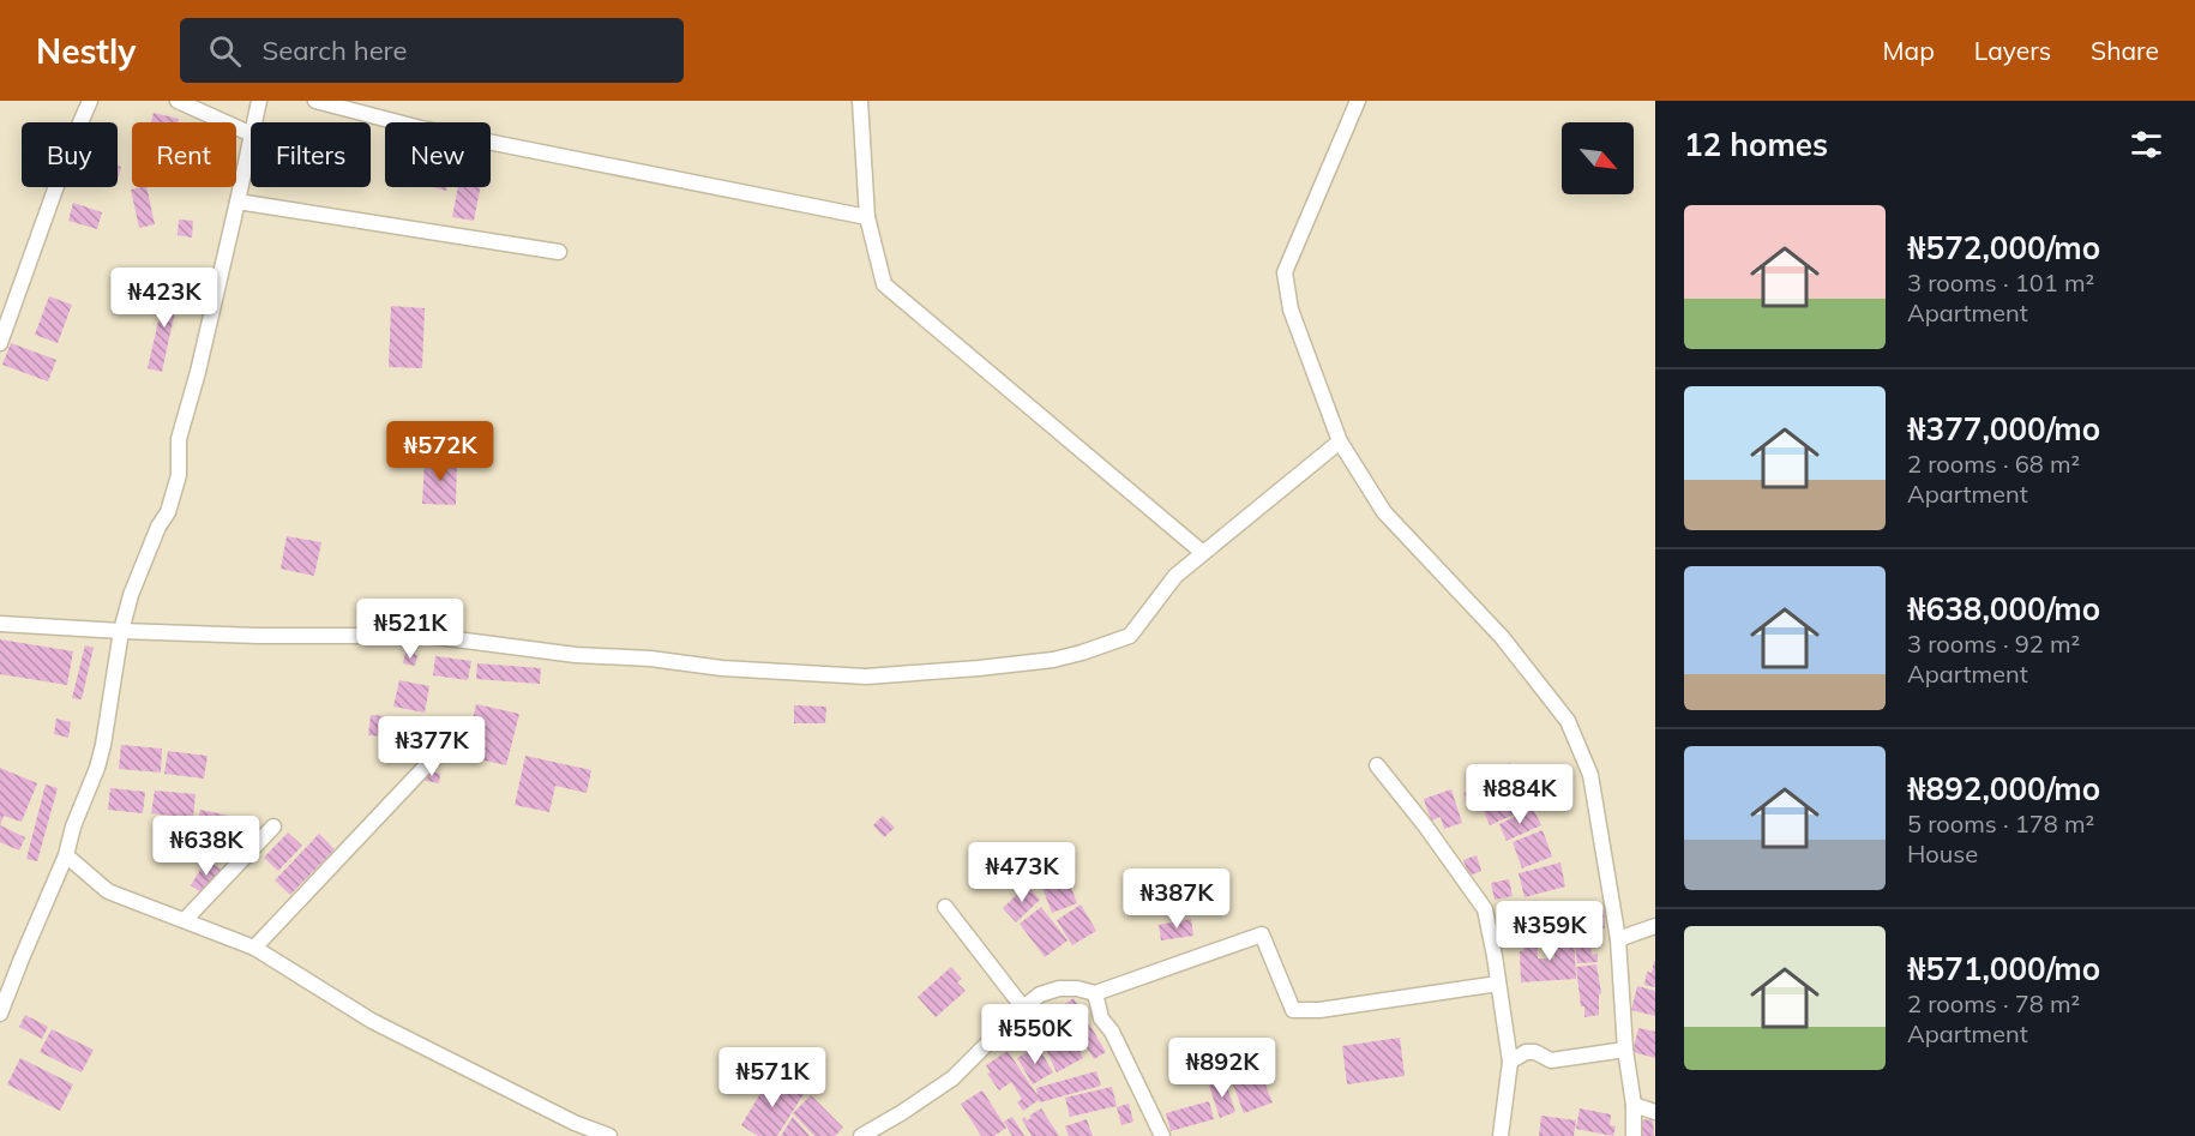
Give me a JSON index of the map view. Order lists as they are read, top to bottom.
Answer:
{
  "north": "bottom right",
  "page": {
    "header": "Nestly",
    "search": "Search here",
    "nav": ["Map", "Layers", "Share"],
    "heading": "12 homes",
    "chip": [
      "Buy",
      "Rent",
      "Filters",
      "New"
    ],
    "list": [
      {
        "name": "₦572,000/mo",
        "note": "3 rooms · 101 m² · Apartment"
      },
      {
        "name": "₦377,000/mo",
        "note": "2 rooms · 68 m² · Apartment"
      },
      {
        "name": "₦638,000/mo",
        "note": "3 rooms · 92 m² · Apartment"
      },
      {
        "name": "₦892,000/mo",
        "note": "5 rooms · 178 m² · House"
      },
      {
        "name": "₦571,000/mo",
        "note": "2 rooms · 78 m² · Apartment"
      }
    ],
    "price": [
      "₦423K",
      "₦572K",
      "₦521K",
      "₦377K",
      "₦884K",
      "₦638K",
      "₦473K",
      "₦387K",
      "₦359K",
      "₦550K",
      "₦892K",
      "₦571K"
    ]
  }
}
